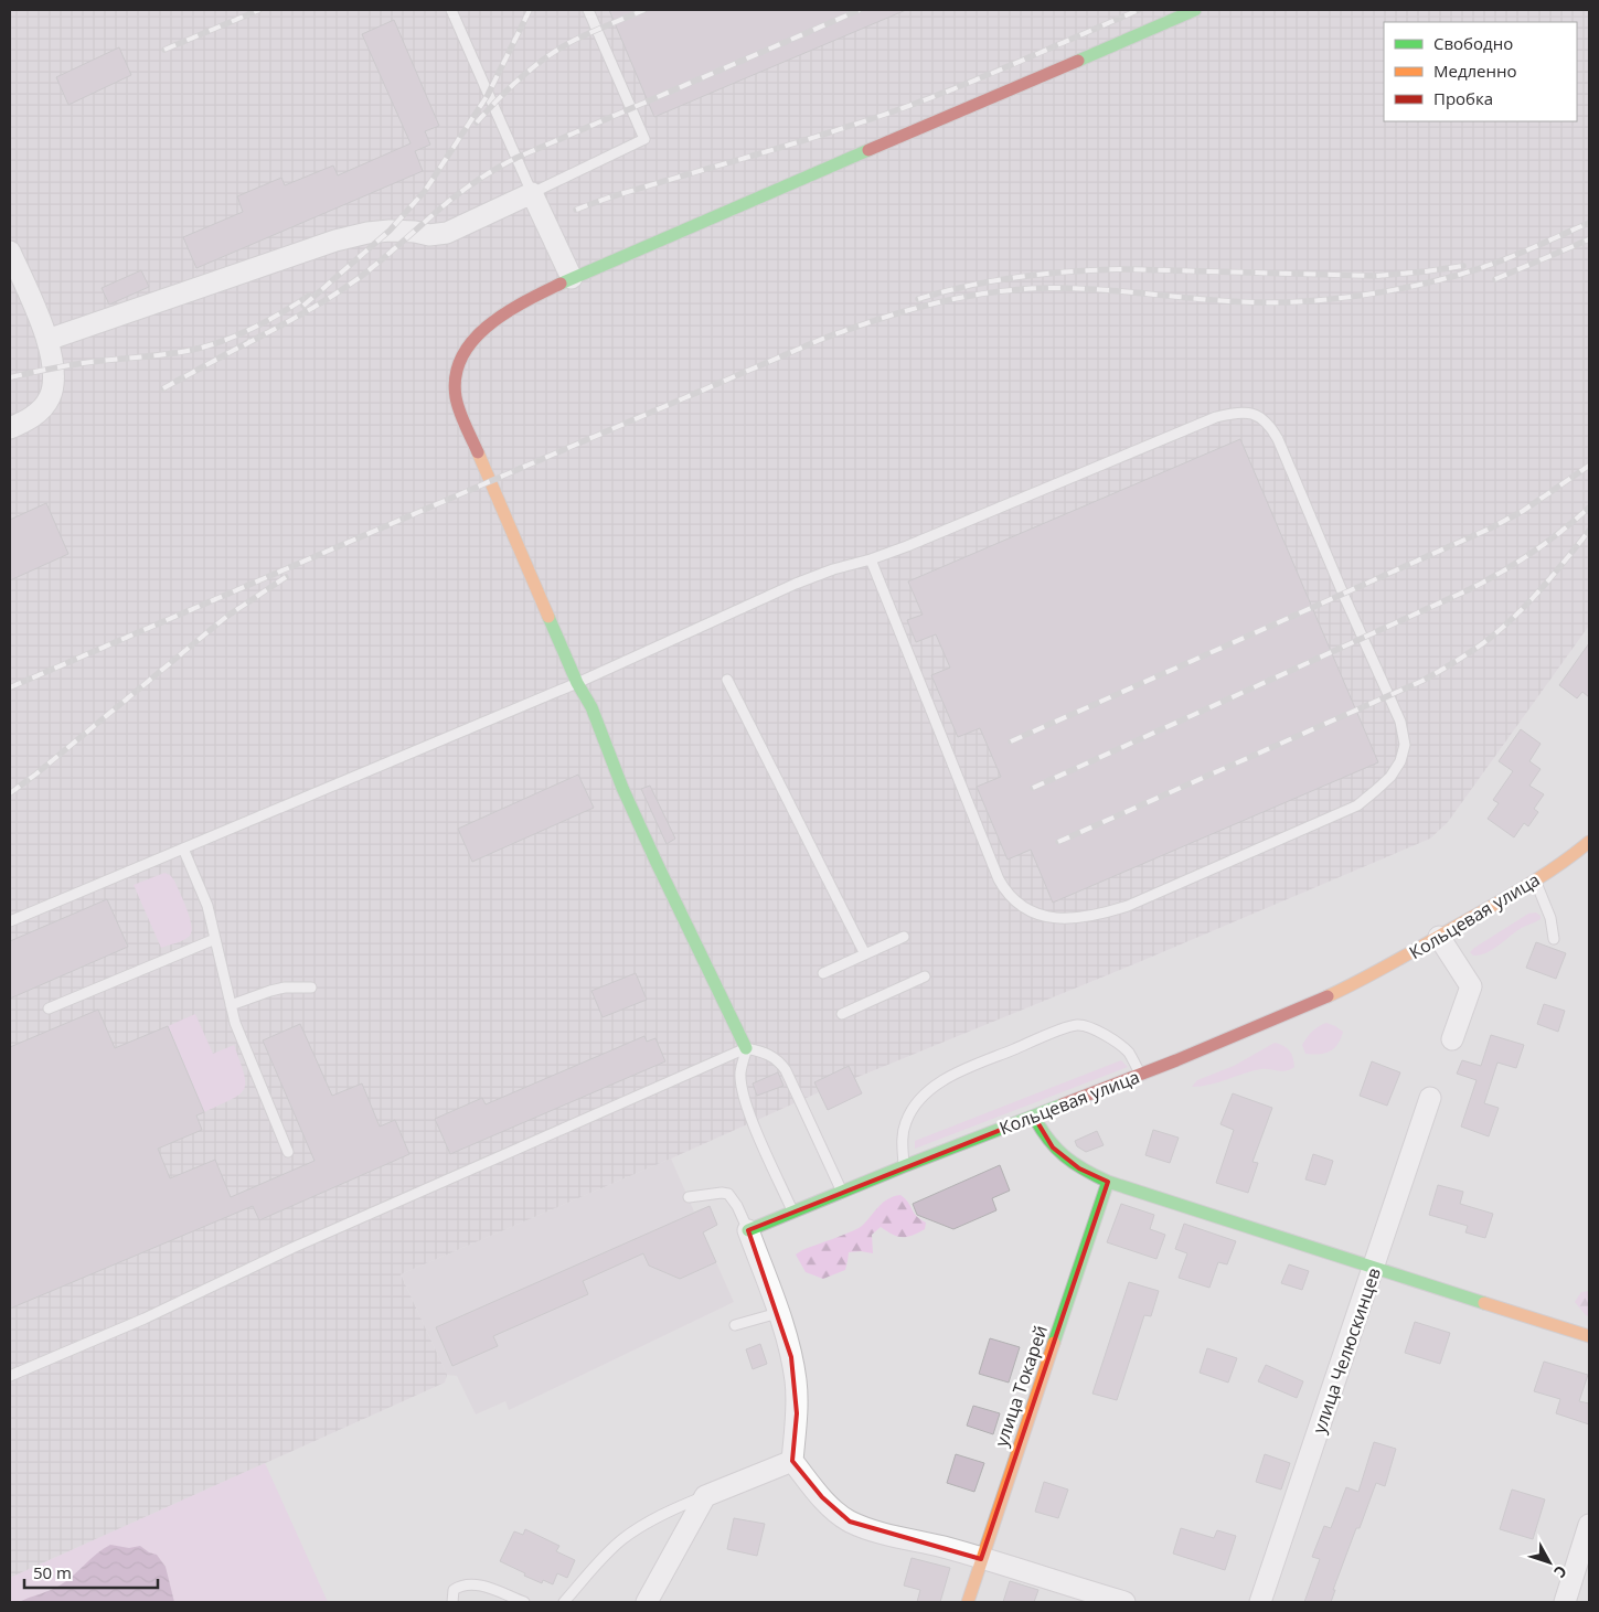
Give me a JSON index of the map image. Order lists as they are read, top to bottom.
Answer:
{
  "streets": {
    "street": ["Кольцевая улица", "улица Челюскинцев", "улица Токарей"]
  },
  "legend": ["Свободно", "Медленно", "Пробка"],
  "scale_bar": "50 m",
  "north": "bottom right"
}
